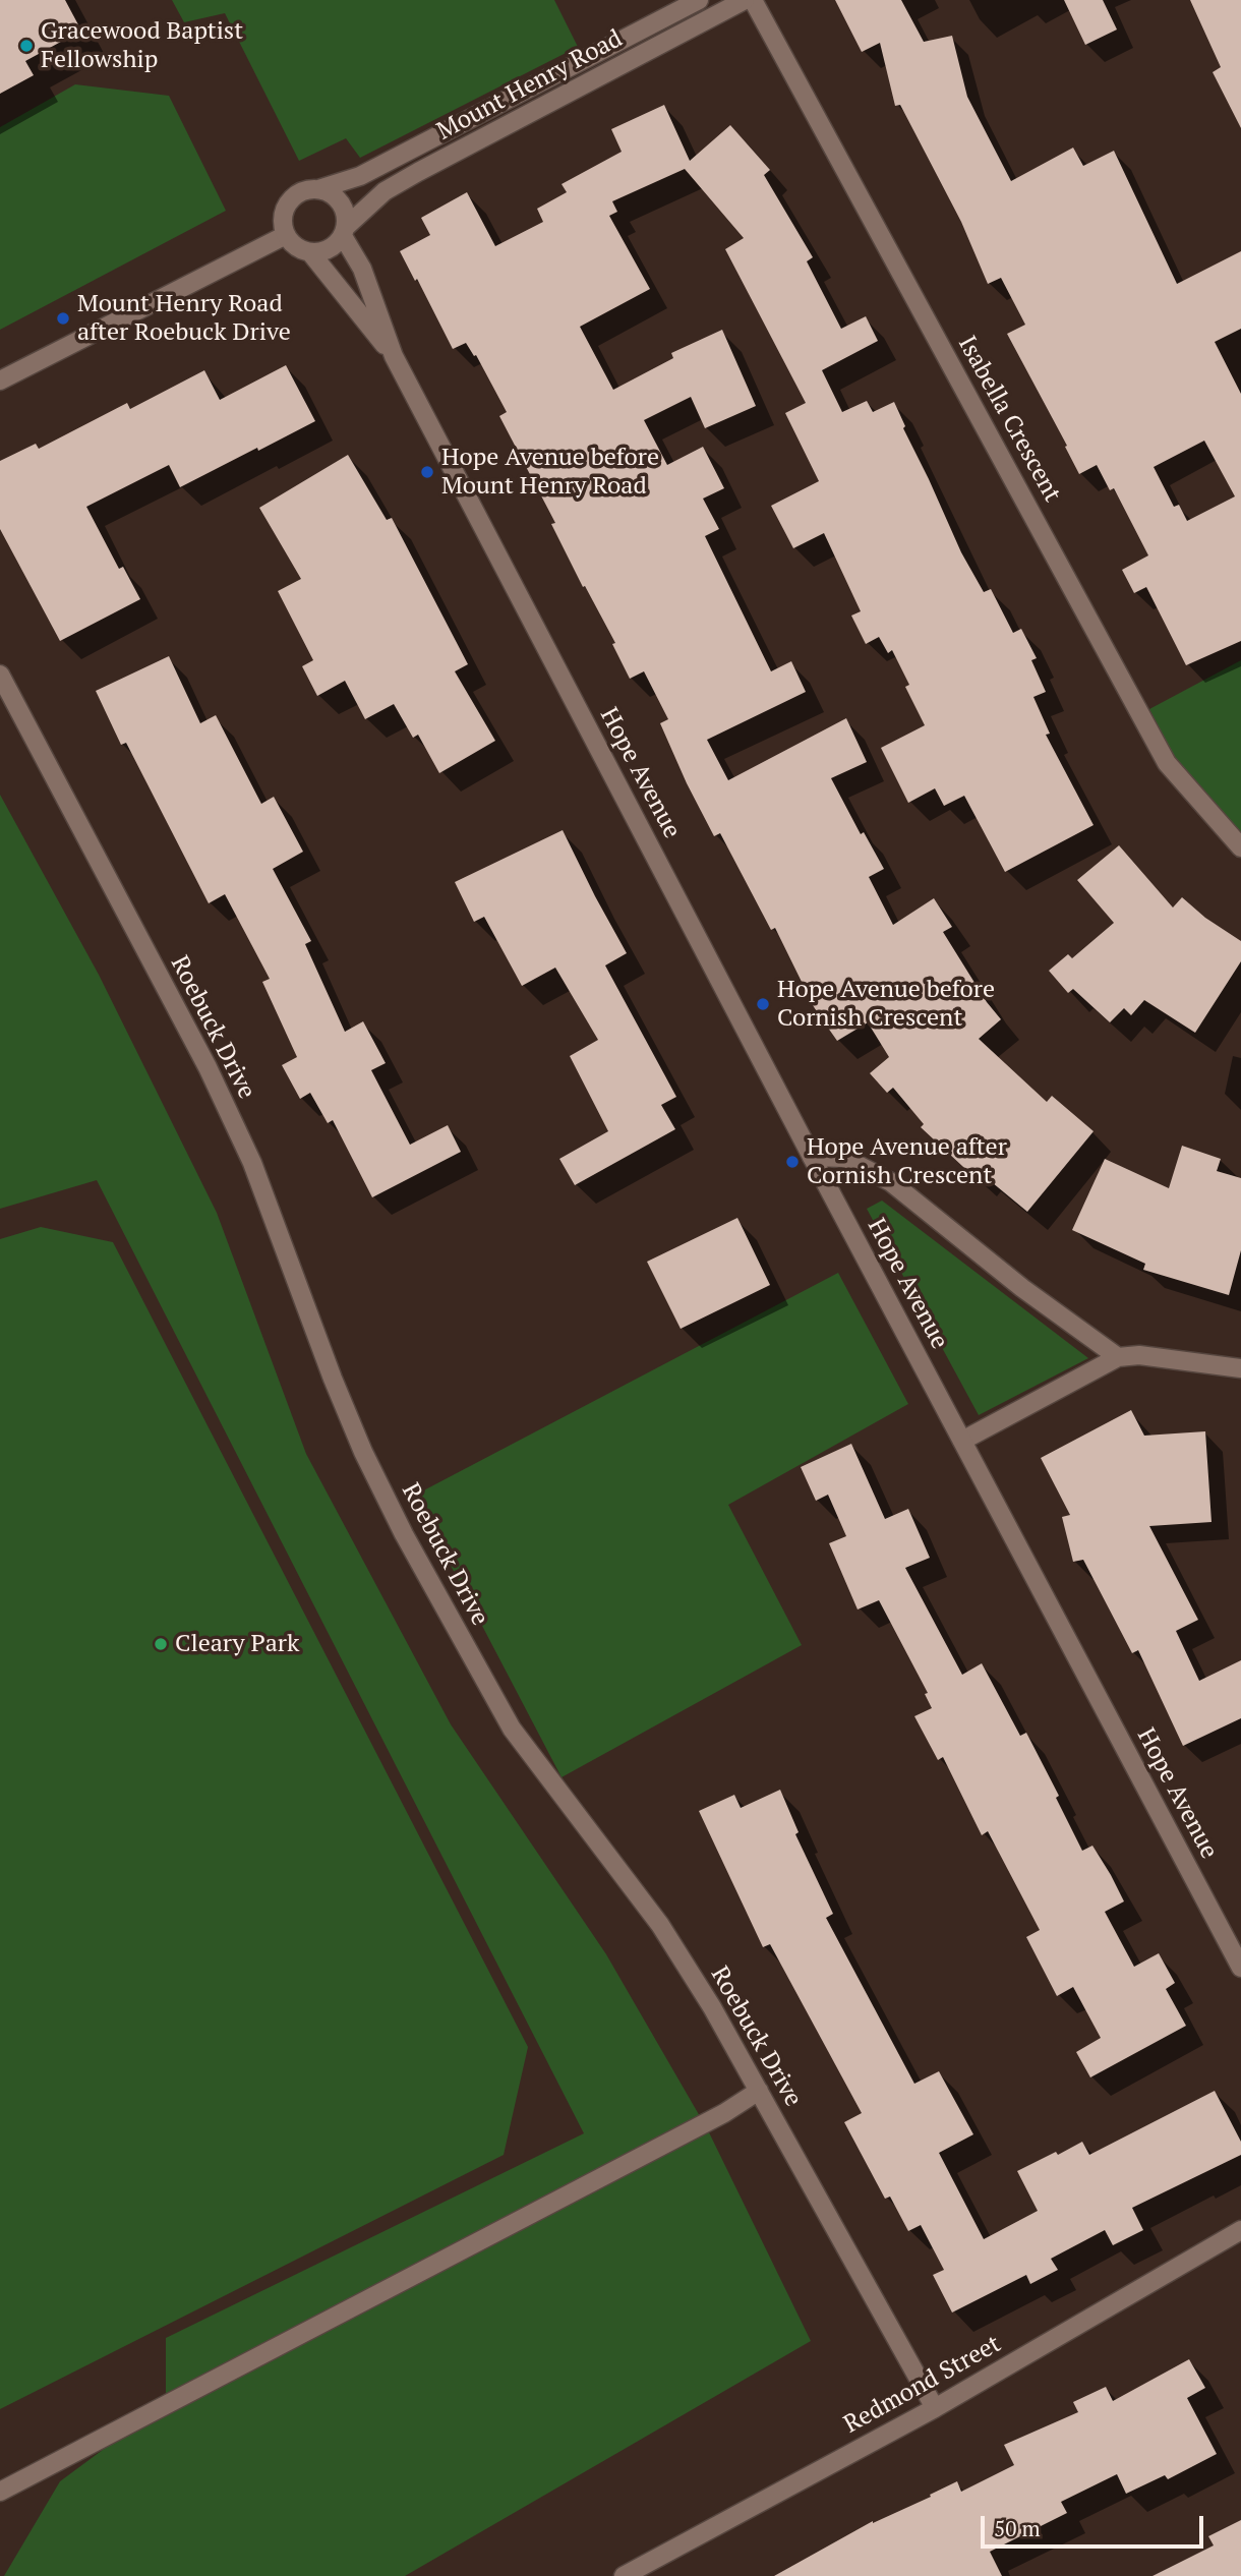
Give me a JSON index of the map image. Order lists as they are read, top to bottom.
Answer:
{
  "streets": {
    "street": [
      "Mount Henry Road",
      "Isabella Crescent",
      "Hope Avenue",
      "Roebuck Drive",
      "Redmond Street"
    ]
  },
  "crossings": [
    ["Mount Henry Road", "Hope Avenue"],
    ["Roebuck Drive", "Redmond Street"]
  ],
  "places": [
    "Gracewood Baptist Fellowship",
    "Mount Henry Road after Roebuck Drive",
    "Hope Avenue before Mount Henry Road",
    "Hope Avenue before Cornish Crescent",
    "Hope Avenue after Cornish Crescent",
    "Cleary Park"
  ],
  "scale_bar": "50 m"
}
